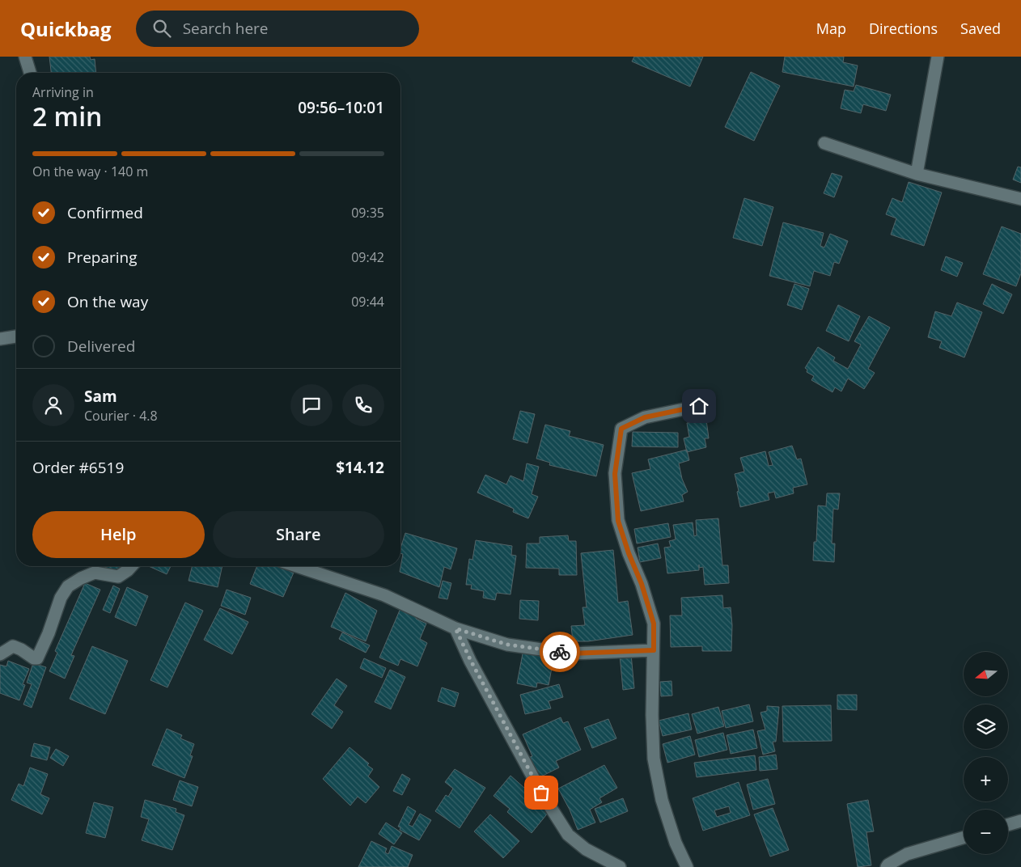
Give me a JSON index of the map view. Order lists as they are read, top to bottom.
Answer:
{
  "north": "left",
  "page": {
    "header": "Quickbag",
    "search": "Search here",
    "nav": ["Map", "Directions", "Saved"],
    "heading": ["2 min", "Arriving in", "09:56–10:01"],
    "panel": [
      "Sam",
      "Courier · 4.8",
      "Order #6519",
      "$14.12"
    ],
    "bar": "On the way · 140 m",
    "list": [
      ["Confirmed", "09:35"],
      ["Preparing", "09:42"],
      ["On the way", "09:44"],
      "Delivered"
    ],
    "buttons": ["Help", "Share"],
    "map_buttons": ["+", "−"]
  }
}
